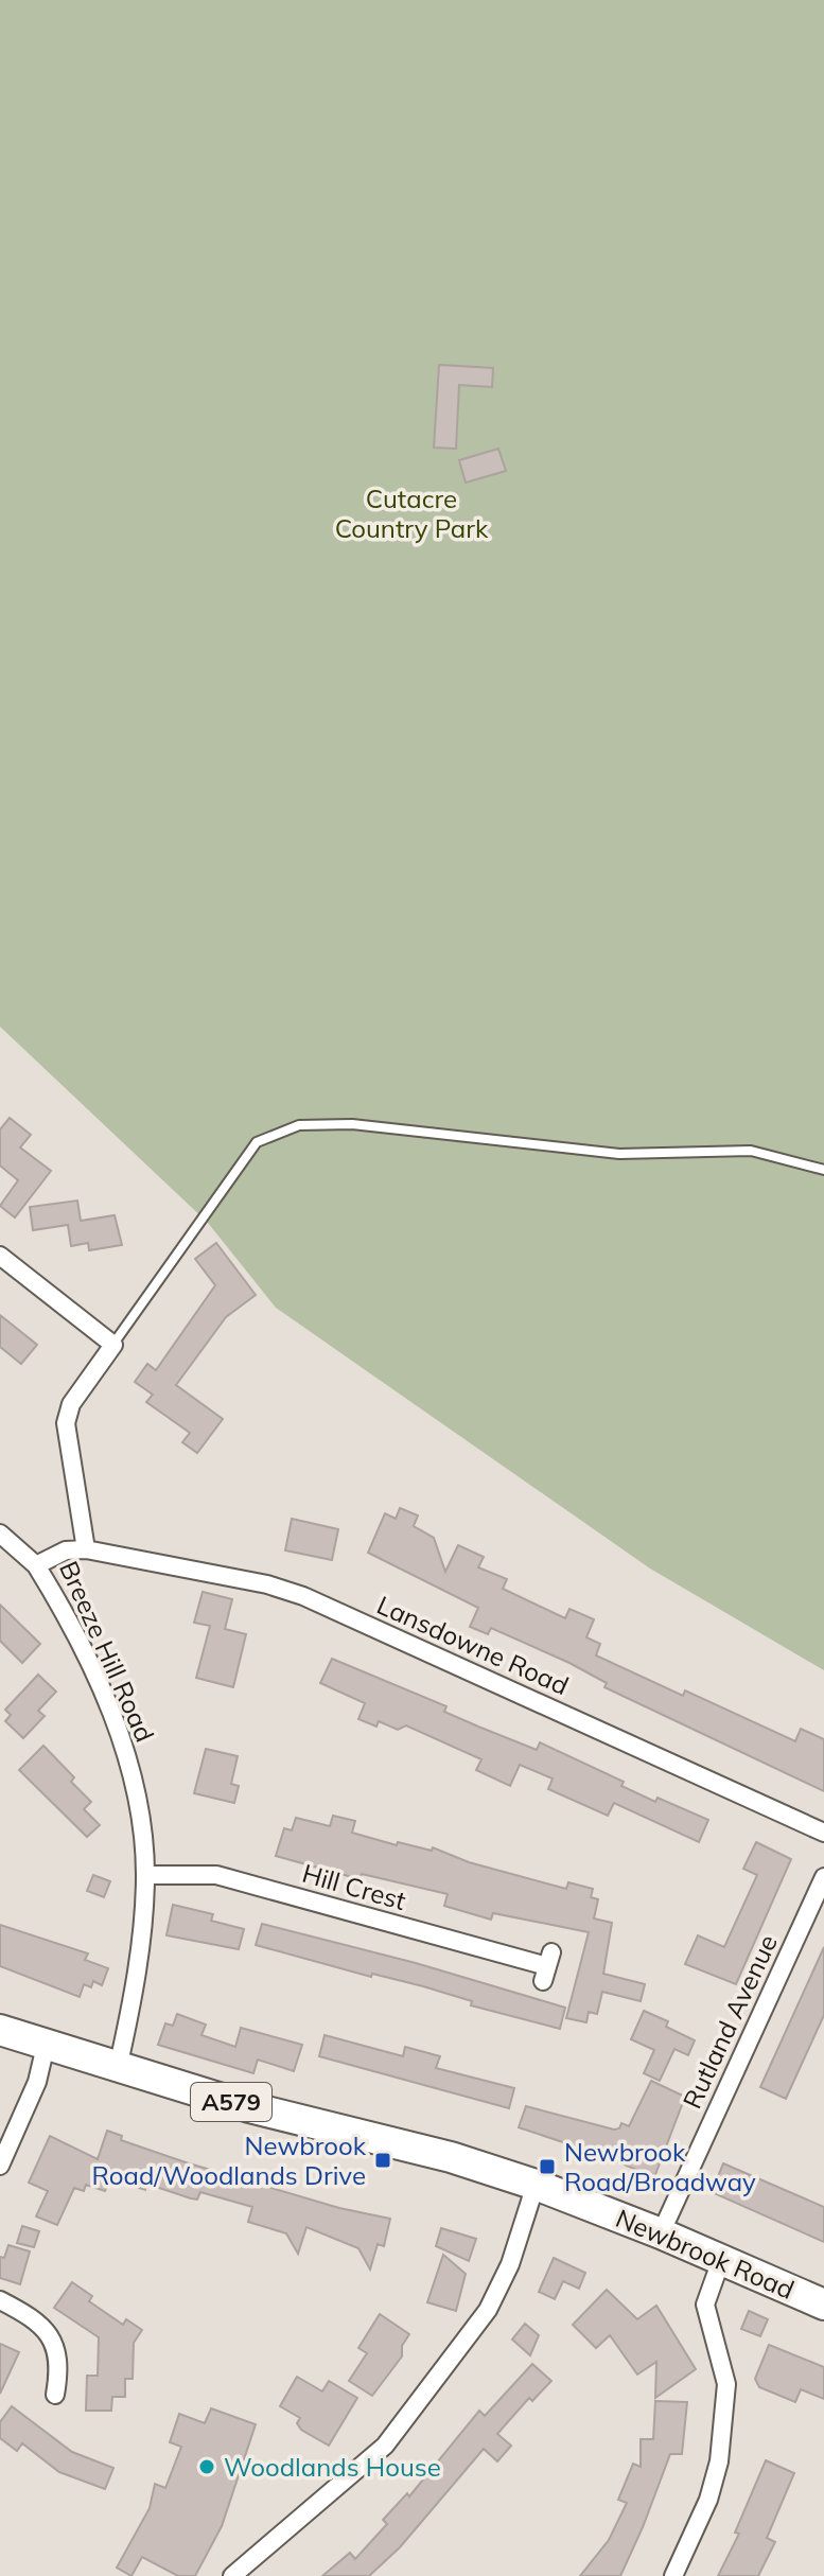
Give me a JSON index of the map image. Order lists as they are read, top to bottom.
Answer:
{
  "streets": {
    "highway": ["A579", "Newbrook Road"],
    "street": [
      "Lansdowne Road",
      "Breeze Hill Road",
      "Hill Crest",
      "Rutland Avenue"
    ]
  },
  "crossings": [
    ["Lansdowne Road", "Breeze Hill Road"],
    ["Breeze Hill Road", "Hill Crest"],
    ["Breeze Hill Road", "Newbrook Road"],
    ["Rutland Avenue", "Newbrook Road"]
  ],
  "parks": ["Cutacre Country Park"],
  "places": {
    "transit": ["Newbrook Road/Woodlands Drive", "Newbrook Road/Broadway"],
    "other": ["Woodlands House"]
  }
}
